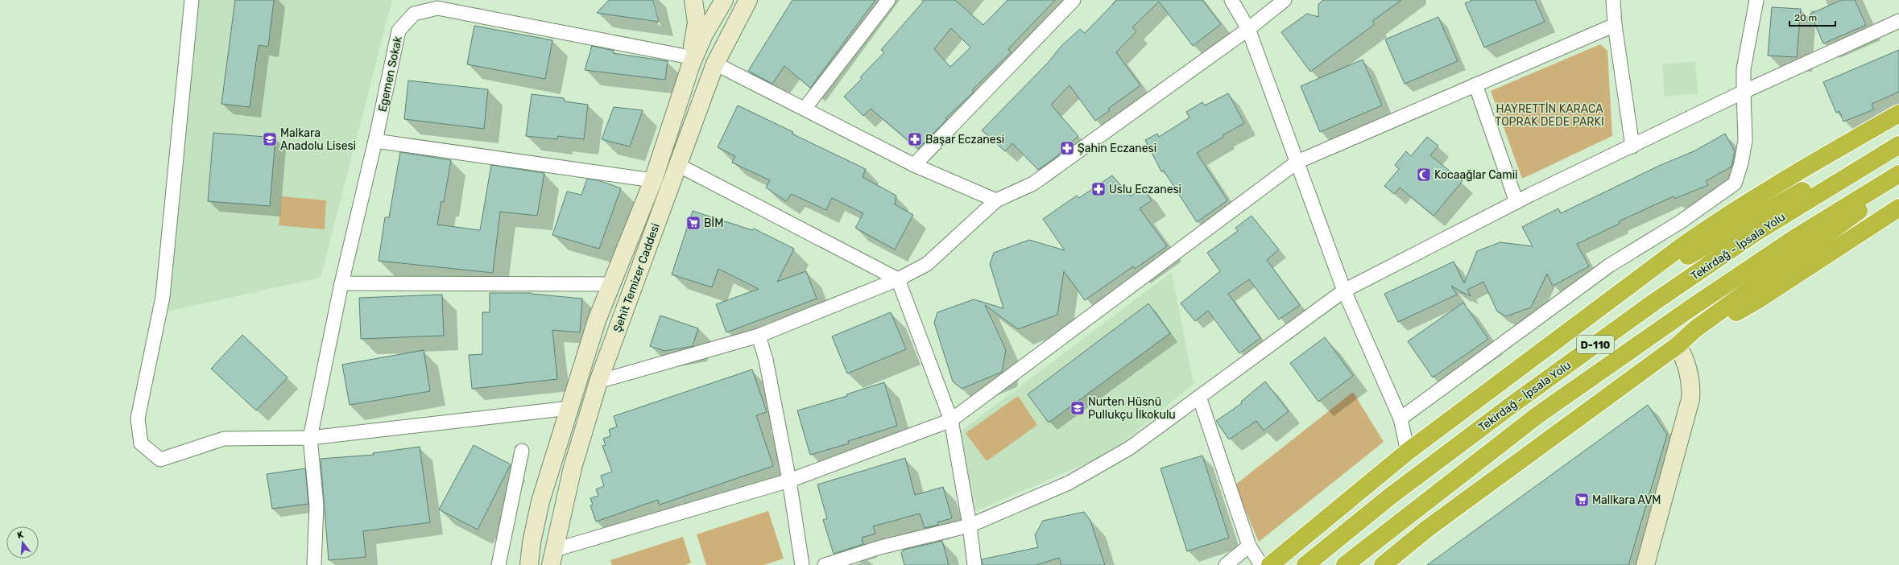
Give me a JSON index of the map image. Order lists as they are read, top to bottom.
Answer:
{
  "streets": {
    "highway": ["Tekirdağ - İpsala Yolu", "D-110"],
    "main road": ["Şehit Temizer Caddesi"],
    "street": ["Egemen Sokak"]
  },
  "crossings": [
    ["Egemen Sokak", "Şehit Temizer Caddesi"]
  ],
  "parks": ["HAYRETTİN KARACA TOPRAK DEDE PARKI"],
  "places": {
    "school or university": ["Malkara Anadolu Lisesi", "Nurten Hüsnü Pullukçu İlkokulu"],
    "pharmacy": ["Başar Eczanesi", "Şahin Eczanesi", "Uslu Eczanesi"],
    "mosque": ["Kocaağlar Camii"],
    "supermarket": ["BİM", "Mallkara AVM"]
  },
  "scale_bar": "20 m",
  "north": "top"
}
